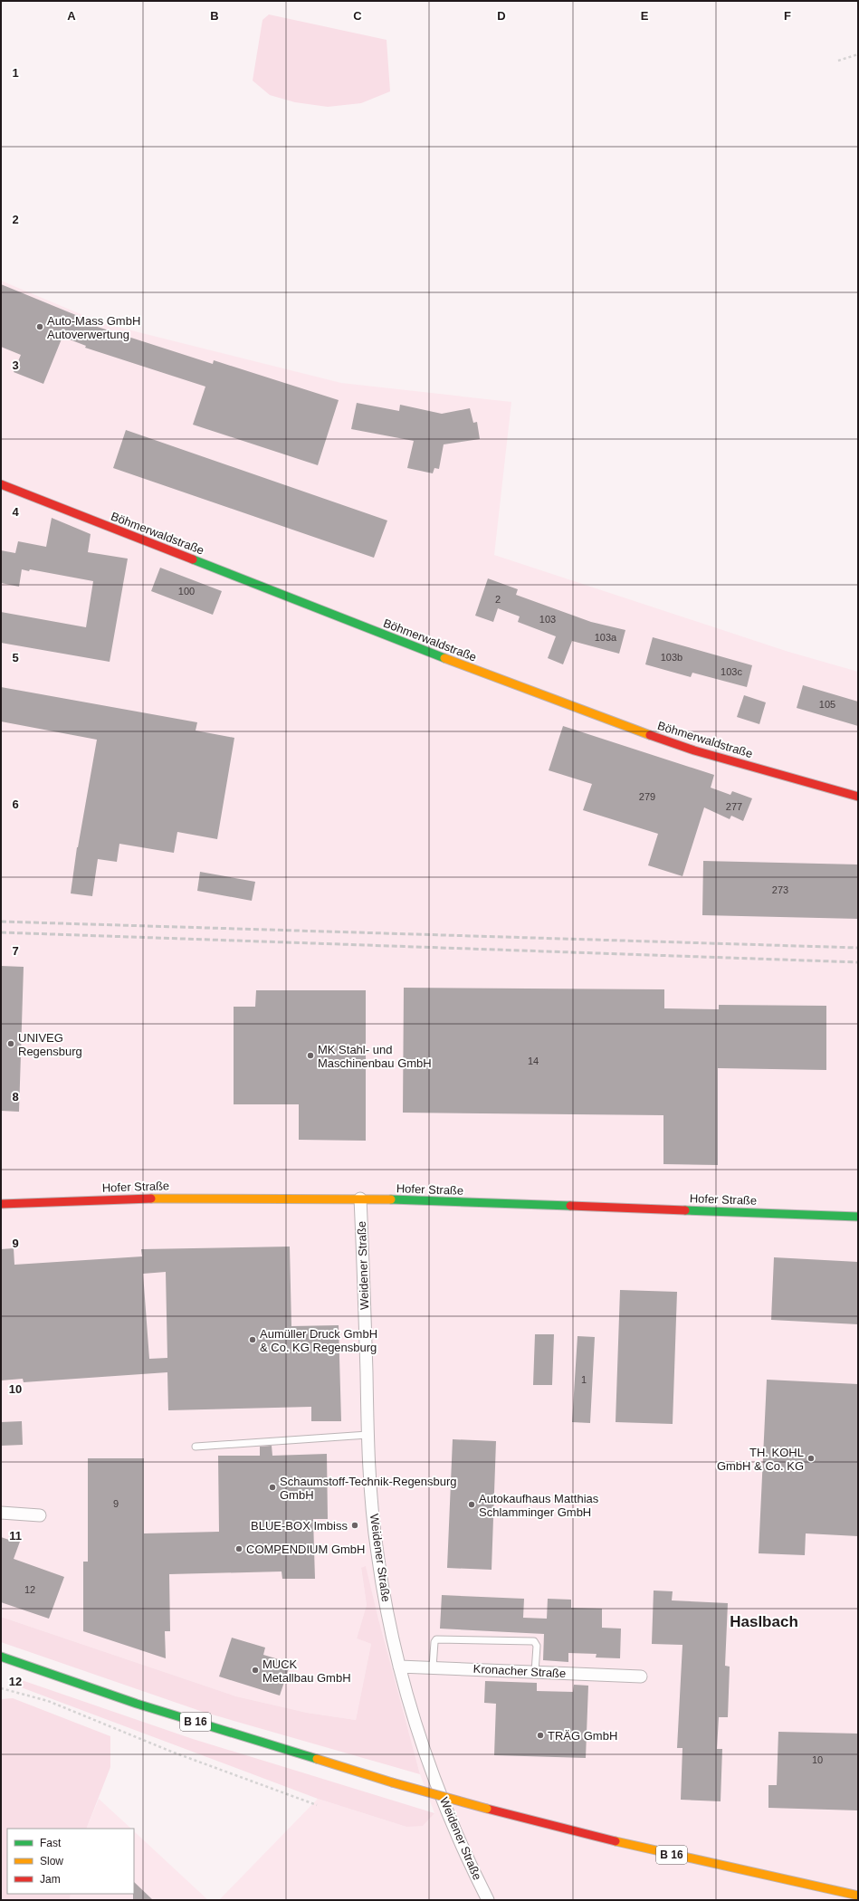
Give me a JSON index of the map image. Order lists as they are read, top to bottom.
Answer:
{
  "streets": {
    "main road": ["Böhmerwaldstraße", "Hofer Straße", "B 16"],
    "street": ["Weidener Straße", "Kronacher Straße"]
  },
  "crossings": [
    ["Hofer Straße", "Weidener Straße"],
    ["Weidener Straße", "Kronacher Straße"]
  ],
  "districts": ["Haslbach"],
  "places": [
    "Auto-Mass GmbH Autoverwertung",
    "UNIVEG Regensburg",
    "MK Stahl- und Maschinenbau GmbH",
    "Aumüller Druck GmbH & Co. KG Regensburg",
    "TH. KOHL GmbH & Co. KG",
    "Schaumstoff-Technik-Regensburg GmbH",
    "Autokaufhaus Matthias Schlamminger GmbH",
    "BLUE-BOX Imbiss",
    "COMPENDIUM GmbH",
    "MUCK Metallbau GmbH",
    "TRÄG GmbH"
  ],
  "house_numbers": [
    "100",
    "2",
    "103",
    "103a",
    "103b",
    "103c",
    "105",
    "279",
    "277",
    "273",
    "14",
    "1",
    "9",
    "12",
    "10"
  ],
  "legend": ["Fast", "Slow", "Jam"],
  "grid": {
    "columns": [
      "A",
      "B",
      "C",
      "D",
      "E",
      "F"
    ],
    "rows": [
      "1",
      "2",
      "3",
      "4",
      "5",
      "6",
      "7",
      "8",
      "9",
      "10",
      "11",
      "12"
    ]
  }
}
